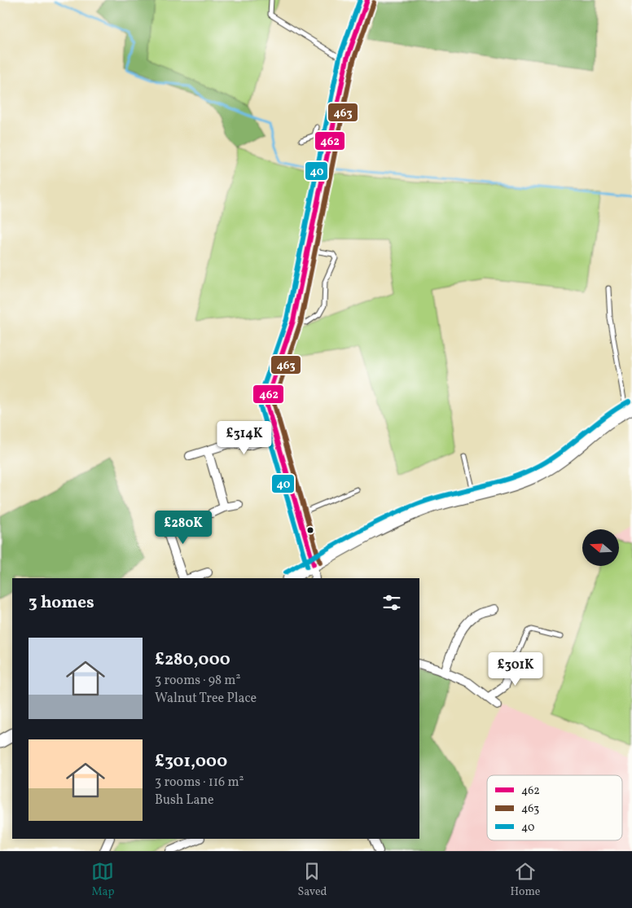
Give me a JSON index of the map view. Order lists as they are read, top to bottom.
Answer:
{
  "lines": ["transit line 462", "transit line 40", "transit line 463"],
  "legend": ["462", "463", "40"],
  "north": "left",
  "page": {
    "price": ["£314K", "£280K", "£301K"],
    "heading": "3 homes",
    "list": [
      {
        "name": "£280,000",
        "note": "3 rooms · 98 m² · Walnut Tree Place"
      },
      {
        "name": "£301,000",
        "note": "3 rooms · 116 m² · Bush Lane"
      }
    ],
    "tabs": ["Map", "Saved", "Home"]
  }
}
